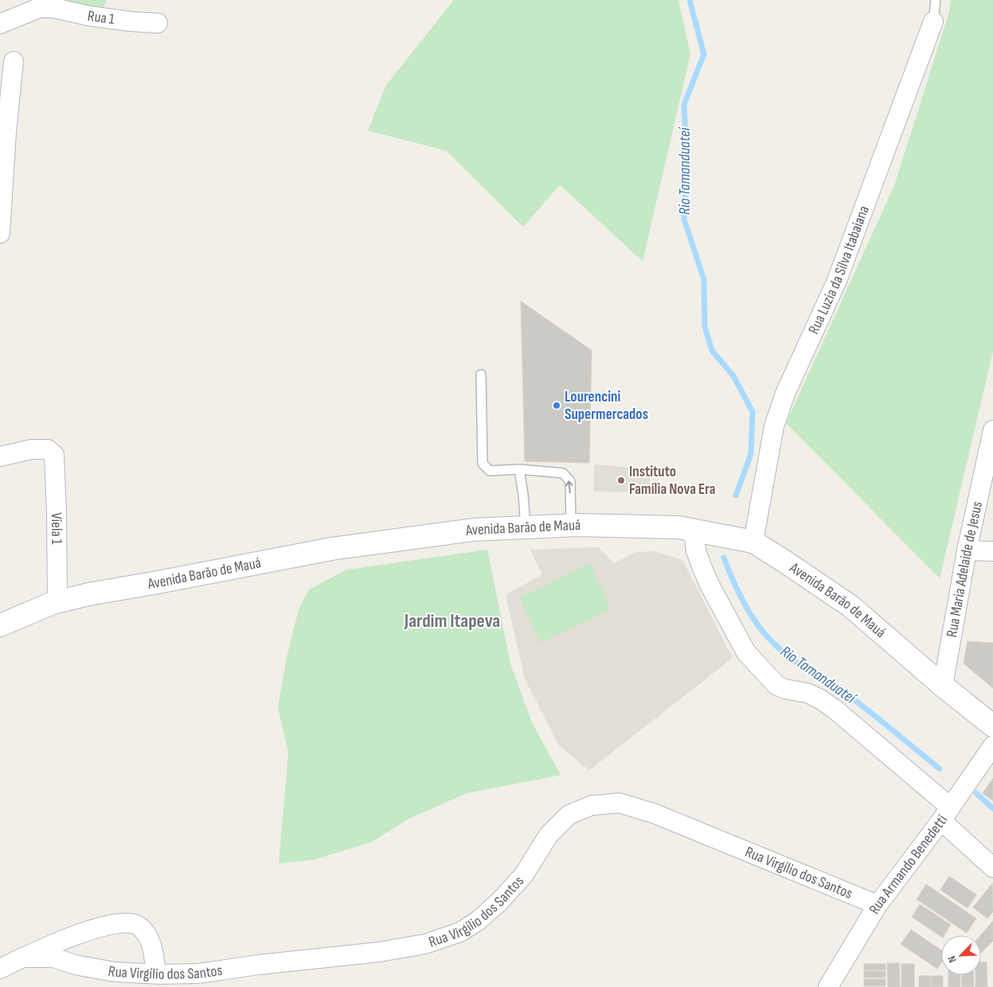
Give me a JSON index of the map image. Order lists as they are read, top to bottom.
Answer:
{
  "streets": {
    "street": [
      "Rua 1",
      "Rua Luzia da Silva Itabaiana",
      "Viela 1",
      "Avenida Barão de Mauá",
      "Rua Maria Adelaide de Jesus",
      "Rua Armando Benedetti",
      "Rua Virgílio dos Santos"
    ]
  },
  "crossings": [
    ["Rua Luzia da Silva Itabaiana", "Avenida Barão de Mauá"],
    ["Viela 1", "Avenida Barão de Mauá"],
    ["Avenida Barão de Mauá", "Rua Maria Adelaide de Jesus"],
    ["Rua Armando Benedetti", "Rua Virgílio dos Santos"]
  ],
  "districts": ["Jardim Itapeva"],
  "water": ["Rio Tamanduateí"],
  "places": ["Lourencini Supermercados", "Instituto Família Nova Era"],
  "north": "bottom left"
}
